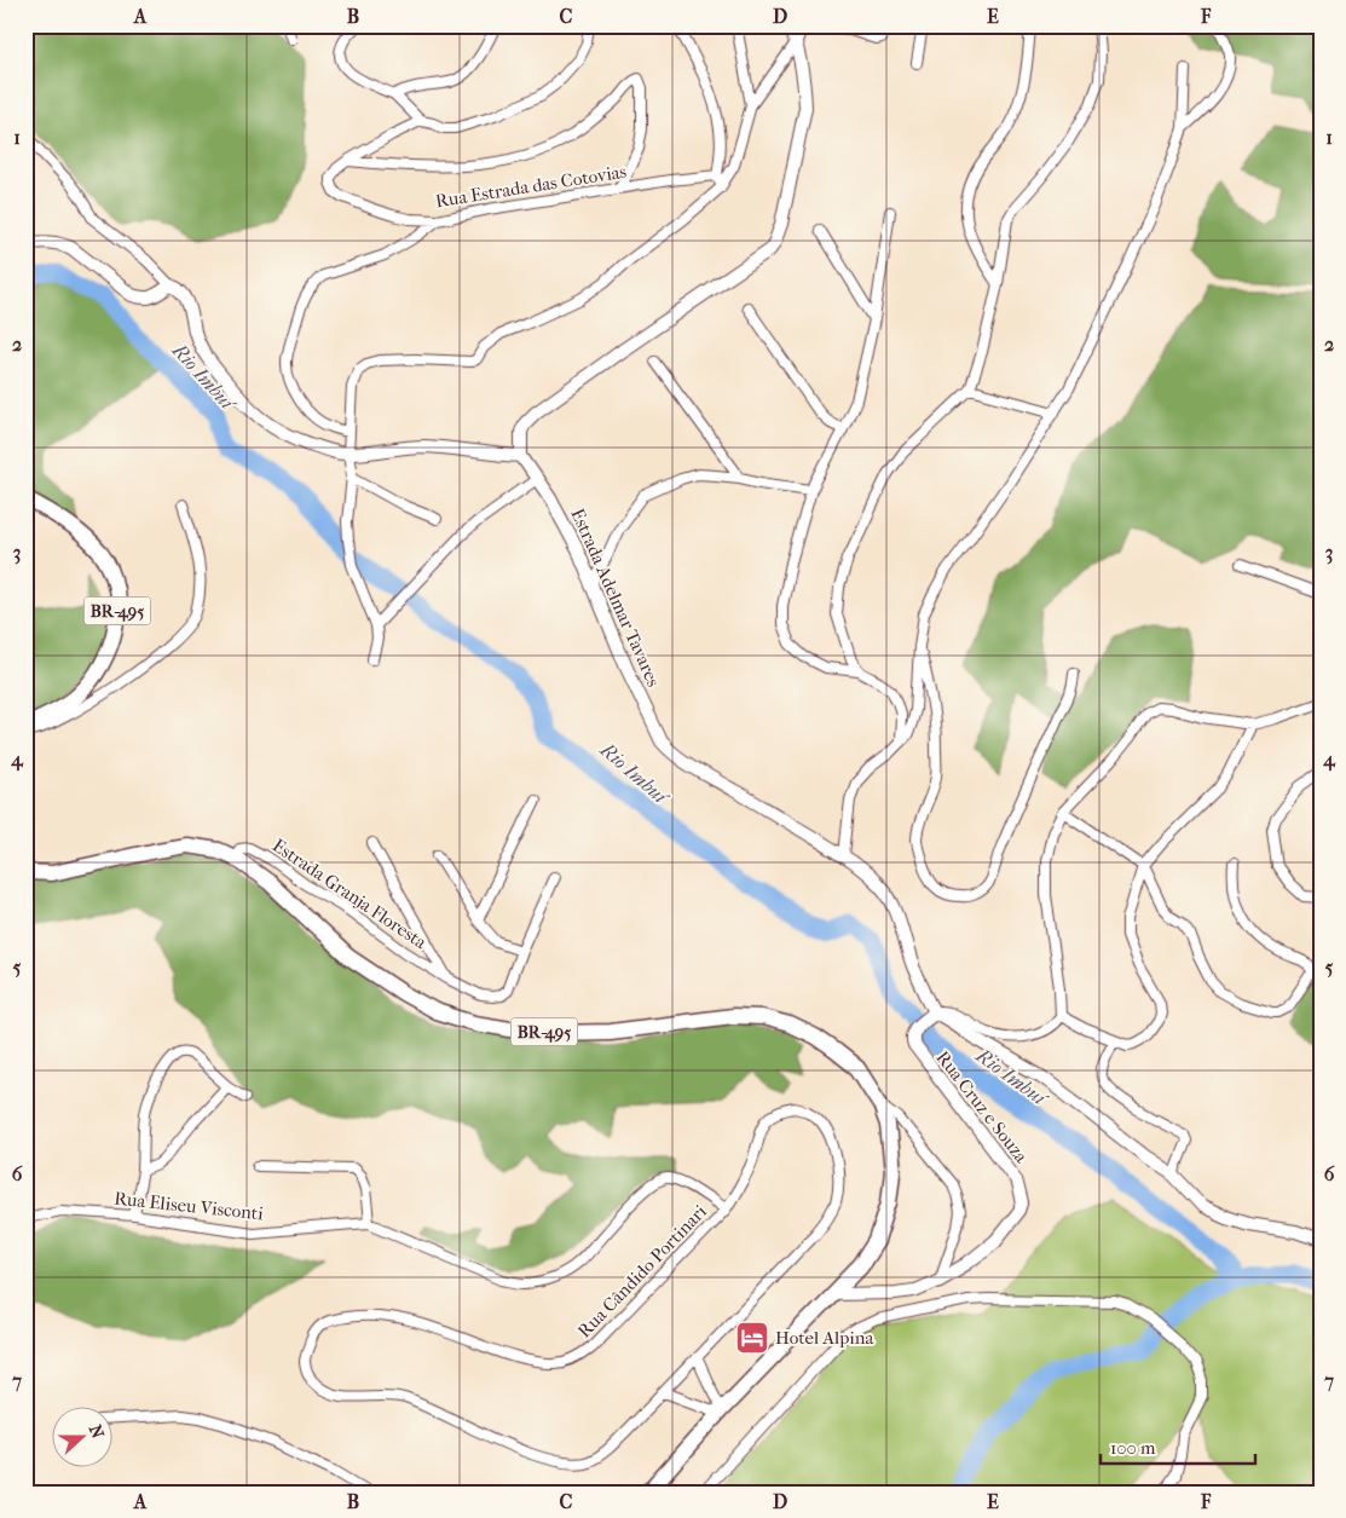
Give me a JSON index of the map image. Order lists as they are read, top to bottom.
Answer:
{
  "streets": {
    "main road": ["BR-495"],
    "street": [
      "Rua Estrada das Cotovias",
      "Estrada Adelmar Tavares",
      "Estrada Granja Floresta",
      "Rua Cruz e Souza",
      "Rua Eliseu Visconti",
      "Rua Cândido Portinari"
    ]
  },
  "crossings": [
    ["Estrada Adelmar Tavares", "Rua Cruz e Souza"],
    ["BR-495", "Estrada Granja Floresta"],
    ["BR-495", "Rua Cruz e Souza"],
    ["Rua Eliseu Visconti", "Rua Cândido Portinari"]
  ],
  "water": ["Rio Imbuí"],
  "places": {
    "hotel": ["Hotel Alpina"]
  },
  "scale_bar": "100 m",
  "north": "right",
  "grid": {
    "columns": [
      "A",
      "B",
      "C",
      "D",
      "E",
      "F"
    ],
    "rows": [
      "1",
      "2",
      "3",
      "4",
      "5",
      "6",
      "7"
    ]
  }
}
